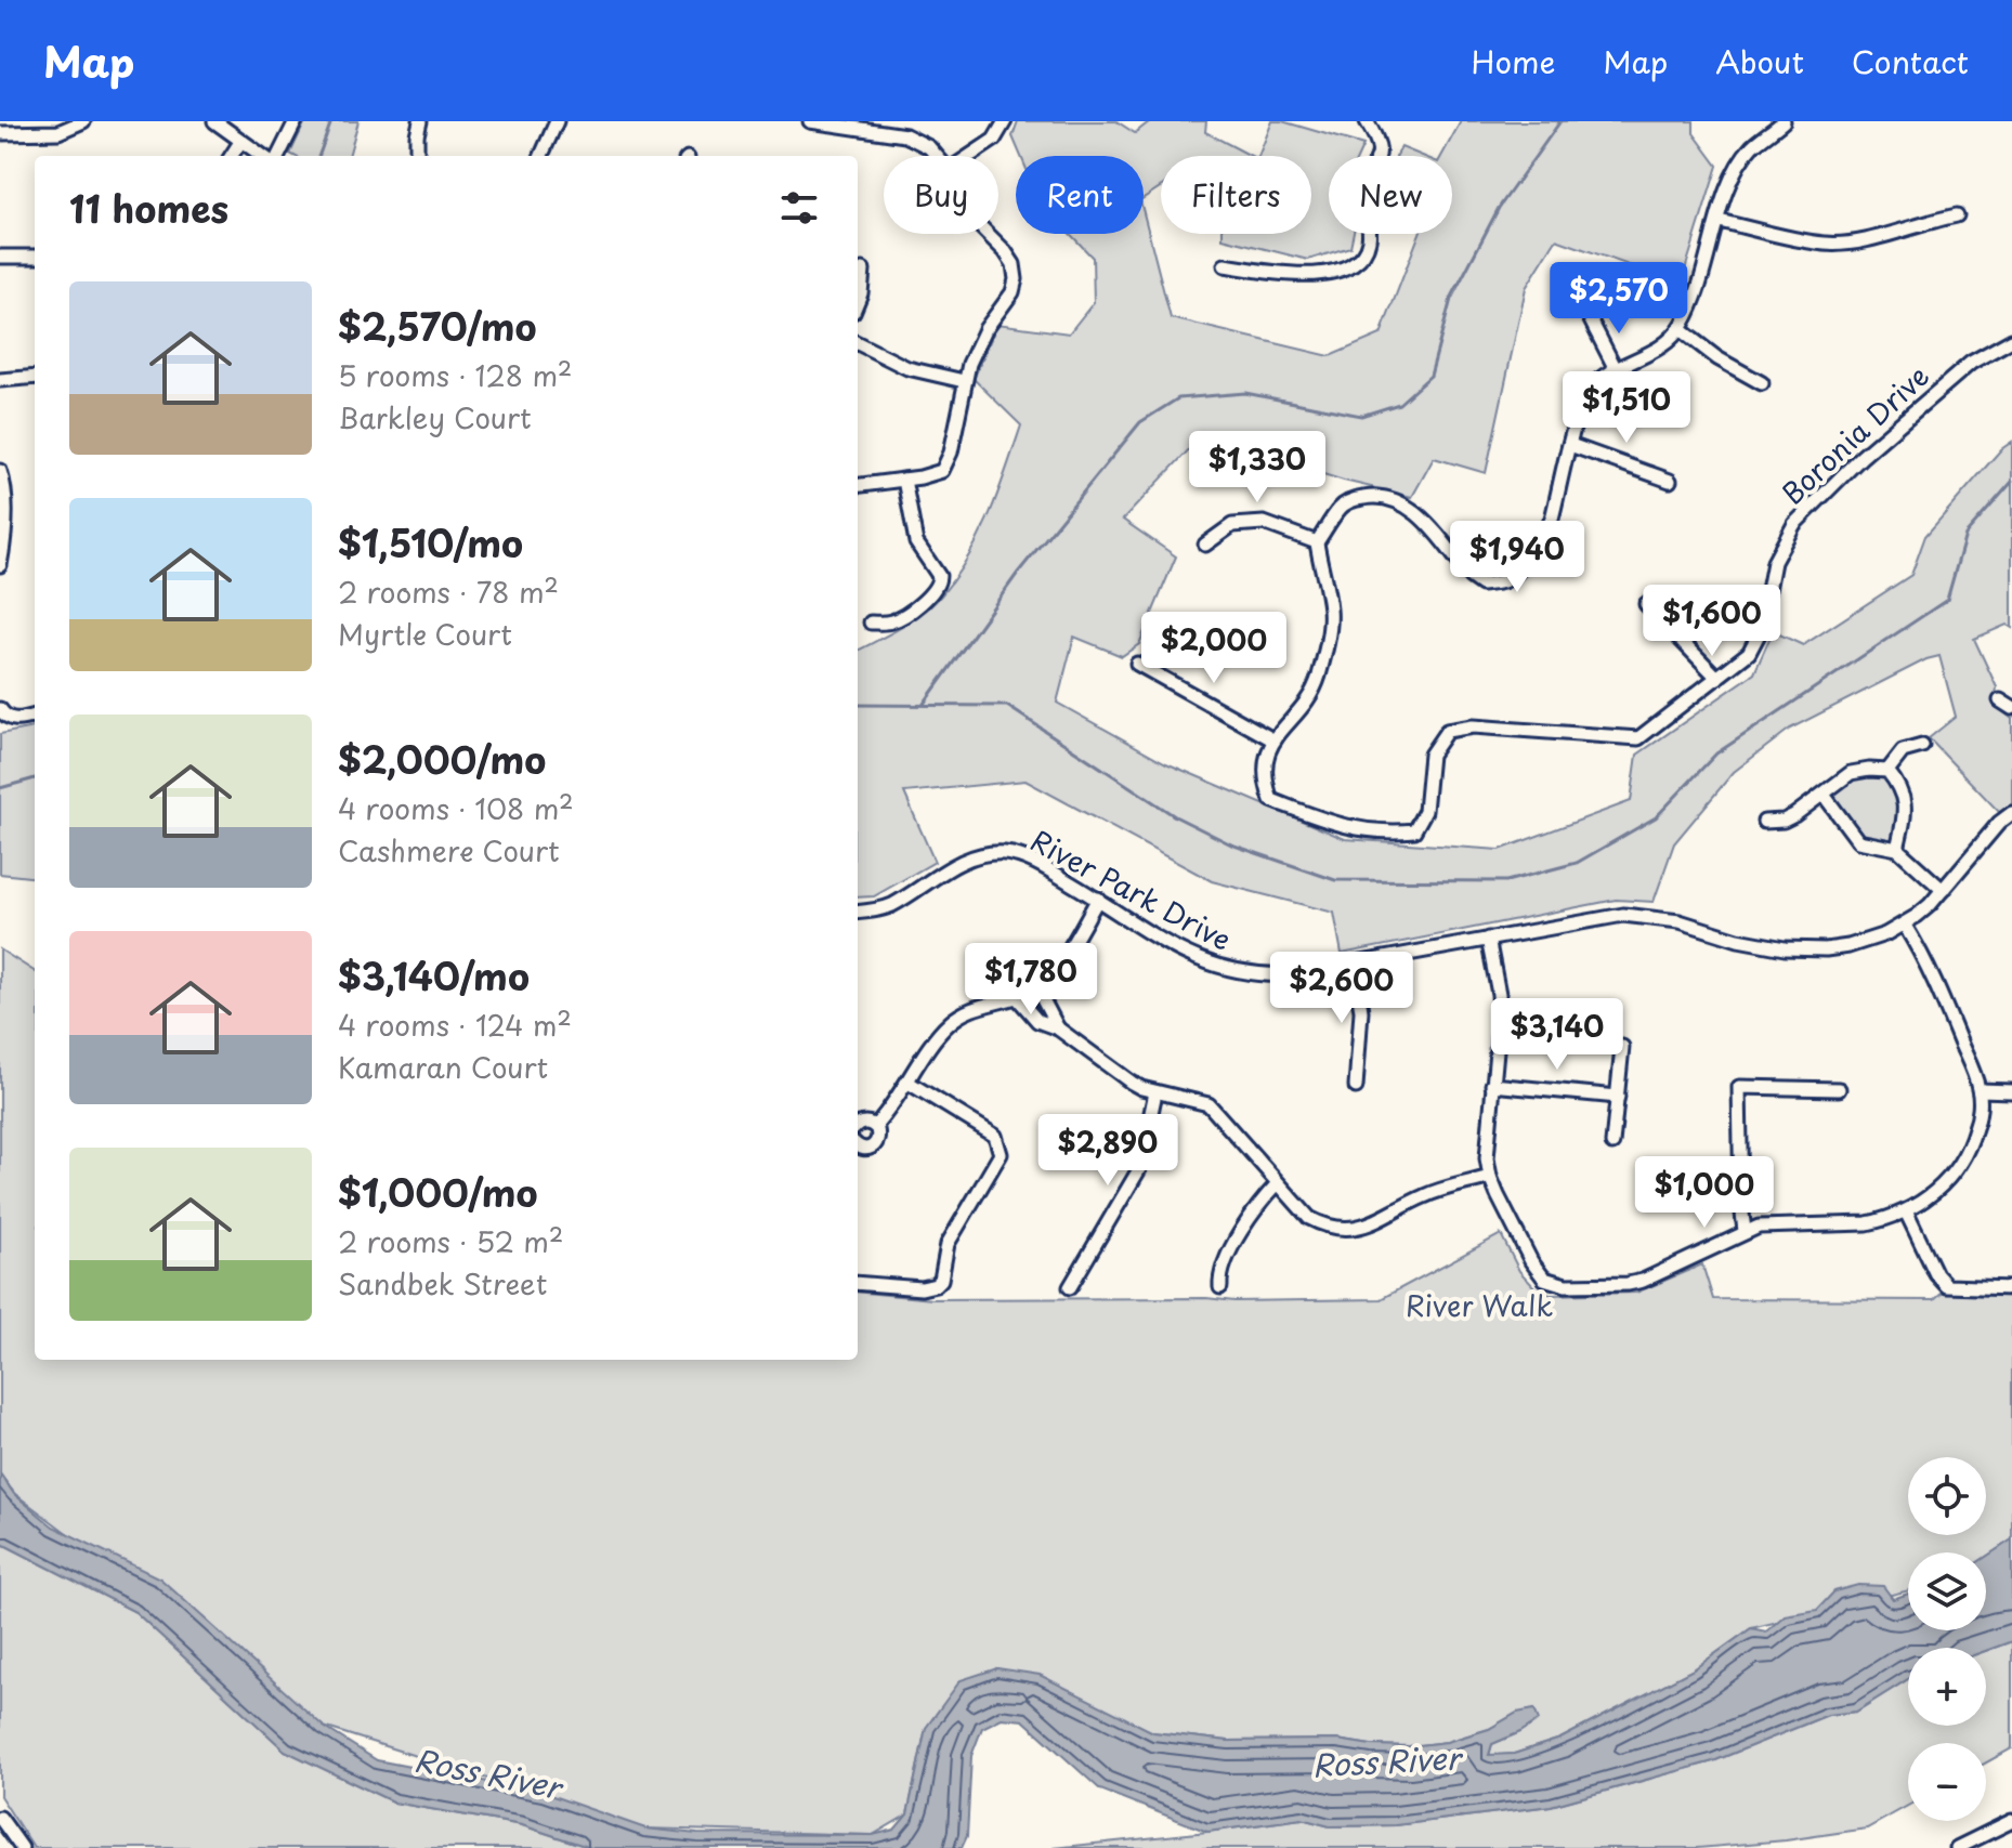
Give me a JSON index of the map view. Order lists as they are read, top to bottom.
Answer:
{
  "streets": {
    "street": ["Boronia Drive", "River Park Drive"]
  },
  "water": ["Ross River"],
  "parks": ["River Walk"],
  "page": {
    "header": "Map",
    "nav": [
      "Home",
      "Map",
      "About",
      "Contact"
    ],
    "chip": [
      "Buy",
      "Rent",
      "Filters",
      "New"
    ],
    "heading": "11 homes",
    "list": [
      {
        "name": "$2,570/mo",
        "note": "5 rooms · 128 m² · Barkley Court"
      },
      {
        "name": "$1,510/mo",
        "note": "2 rooms · 78 m² · Myrtle Court"
      },
      {
        "name": "$2,000/mo",
        "note": "4 rooms · 108 m² · Cashmere Court"
      },
      {
        "name": "$3,140/mo",
        "note": "4 rooms · 124 m² · Kamaran Court"
      },
      {
        "name": "$1,000/mo",
        "note": "2 rooms · 52 m² · Sandbek Street"
      }
    ],
    "price": [
      "$2,570",
      "$1,510",
      "$1,330",
      "$1,940",
      "$1,600",
      "$2,000",
      "$1,780",
      "$2,600",
      "$3,140",
      "$2,890",
      "$1,000"
    ],
    "map_buttons": ["+", "−"]
  }
}
